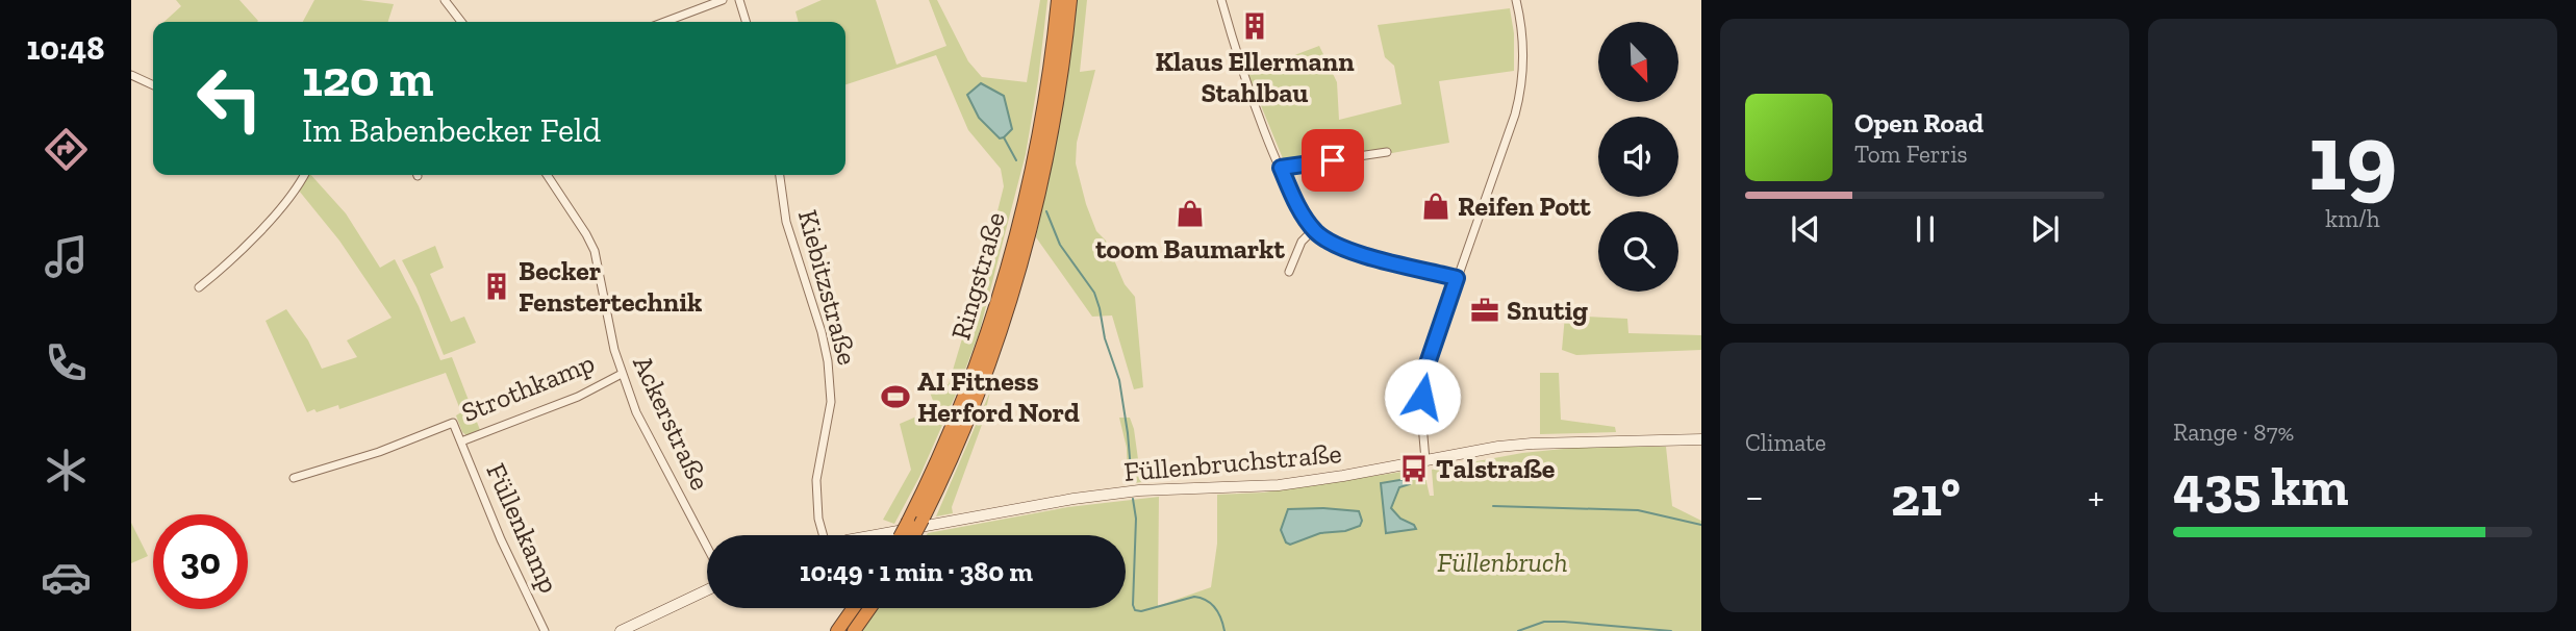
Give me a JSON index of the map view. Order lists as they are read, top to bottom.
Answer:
{
  "streets": {
    "highway": ["Ringstraße"],
    "street": [
      "Kiebitzstraße",
      "Strothkamp",
      "Ackerstraße",
      "Füllenbruchstraße",
      "Füllenkamp"
    ]
  },
  "crossings": [
    ["Strothkamp", "Ackerstraße"],
    ["Strothkamp", "Füllenkamp"]
  ],
  "parks": ["Füllenbruch"],
  "places": {
    "building": ["Klaus Ellermann Stahlbau", "Becker Fenstertechnik"],
    "shop": ["Reifen Pott", "toom Baumarkt"],
    "office": ["Snutig"],
    "sports": ["AI Fitness Herford Nord"],
    "bus stop": ["Talstraße"]
  },
  "north": "bottom right",
  "page": {
    "tabs": "10:48",
    "tile": [
      ["19", "km/h"],
      "Climate",
      ["Range · 87%", "435 km"]
    ],
    "turn": ["120 m", "Im Babenbecker Feld"],
    "song": ["Open Road", "Tom Ferris"],
    "heat": ["−", "21°", "+"],
    "limit": "30",
    "trip": "10:49 · 1 min · 380 m"
  }
}
